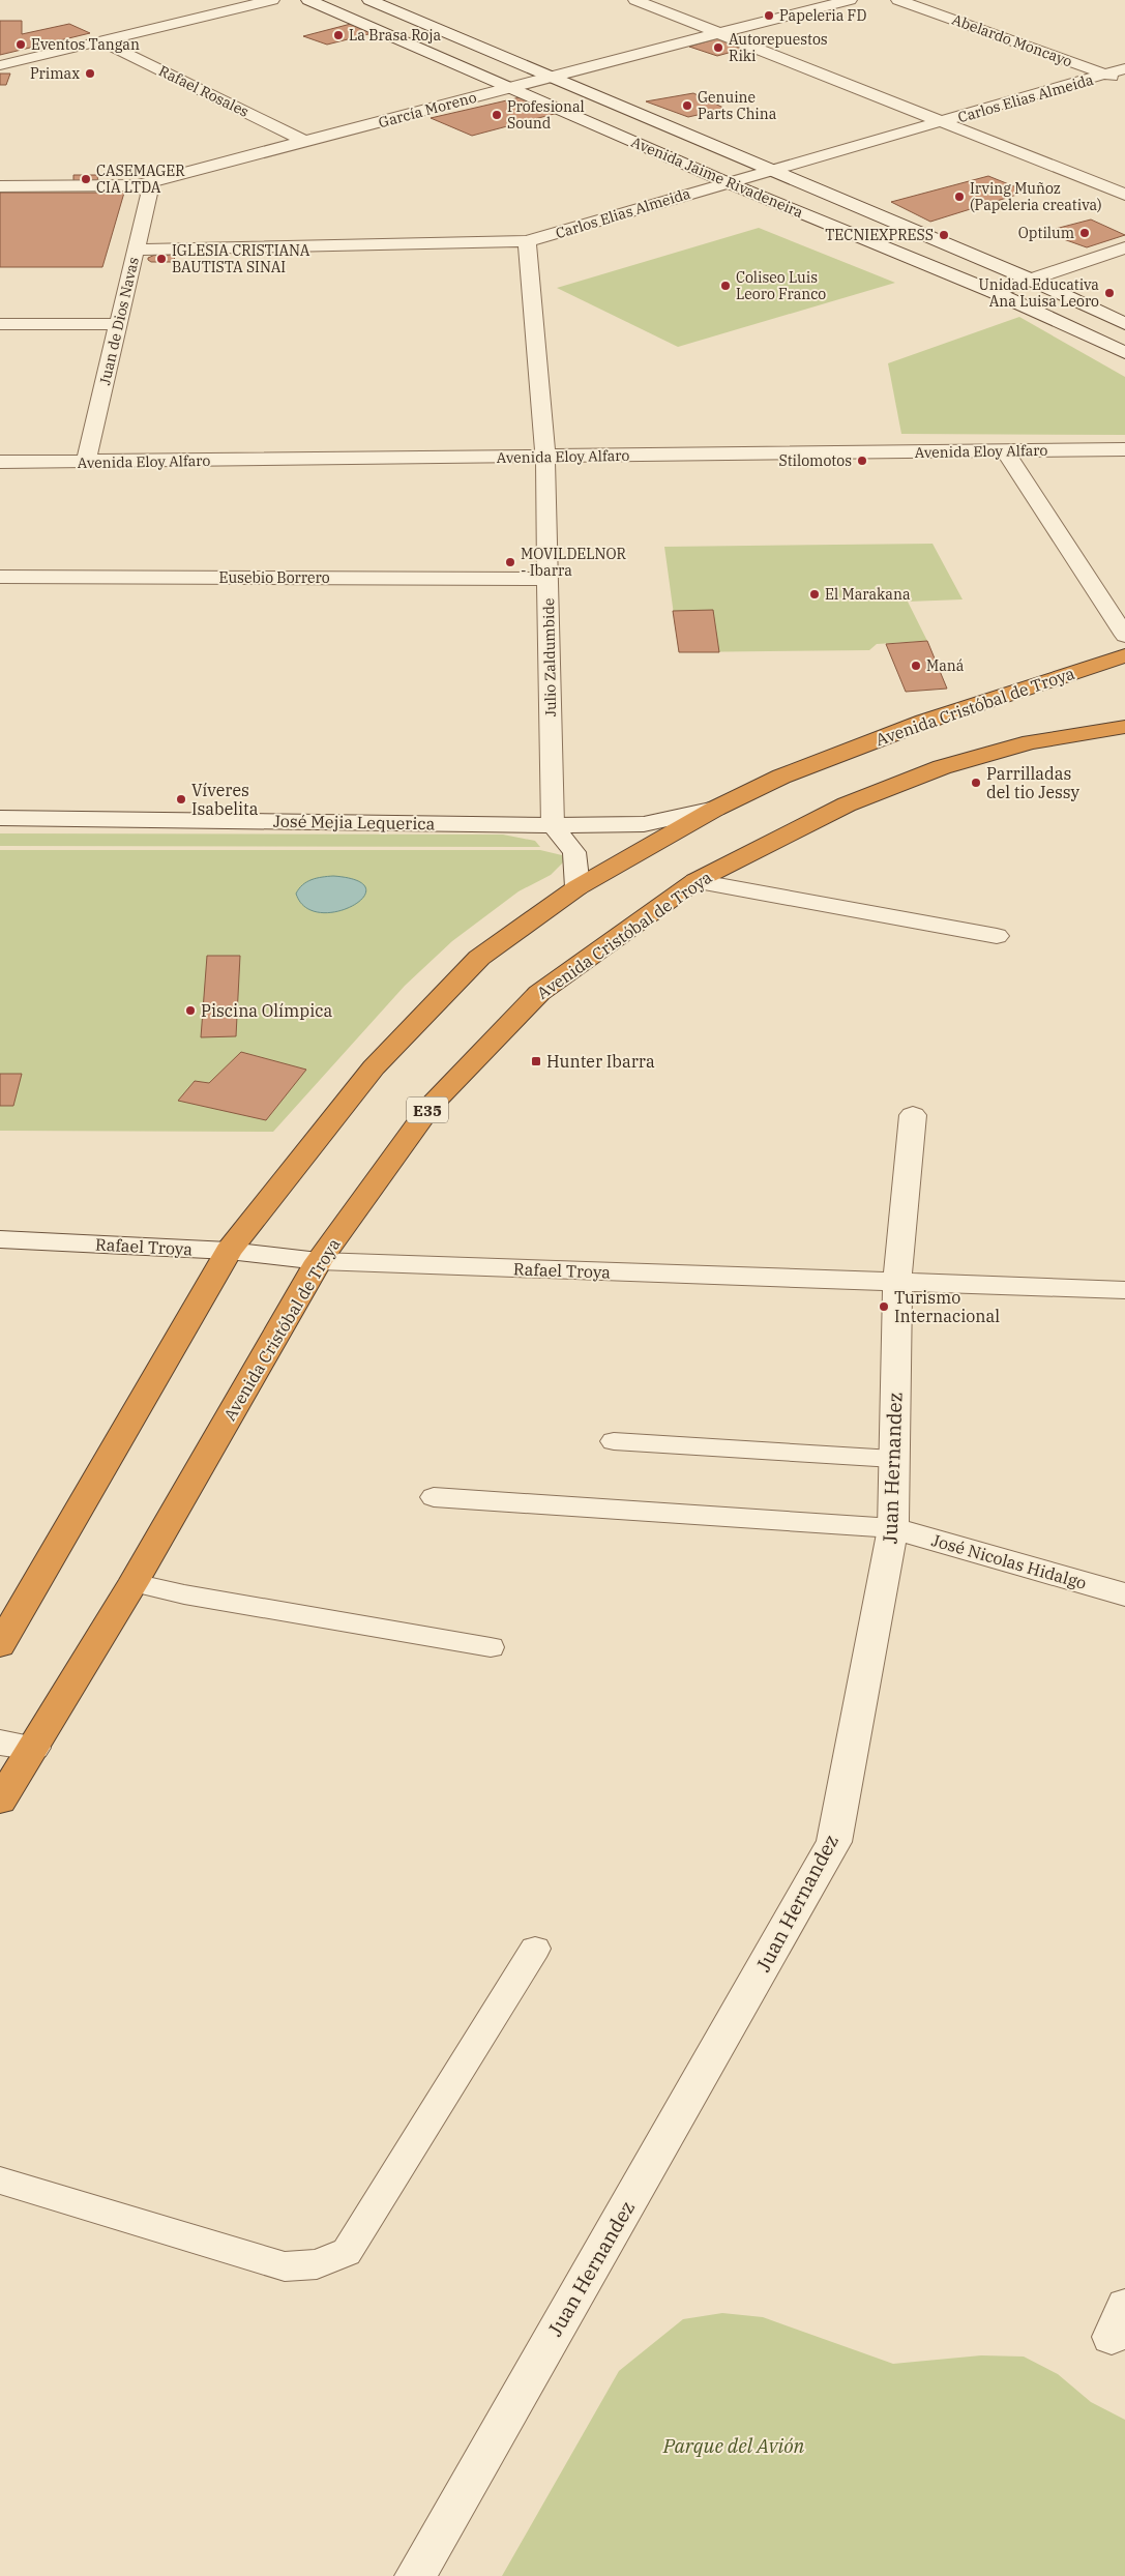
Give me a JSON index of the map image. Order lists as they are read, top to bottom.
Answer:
{
  "streets": {
    "highway": ["Avenida Cristóbal de Troya", "E35"],
    "street": [
      "Abelardo Moncayo",
      "Rafael Rosales",
      "Carlos Elias Almeida",
      "García Moreno",
      "Avenida Jaime Rivadeneira",
      "Juan de Dios Navas",
      "Avenida Eloy Alfaro",
      "Eusebio Borrero",
      "Julio Zaldumbide",
      "José Mejia Lequerica",
      "Rafael Troya",
      "Juan Hernandez",
      "José Nicolas Hidalgo"
    ]
  },
  "crossings": [
    ["Abelardo Moncayo", "Carlos Elias Almeida"],
    ["Rafael Rosales", "García Moreno"],
    ["Carlos Elias Almeida", "Avenida Jaime Rivadeneira"],
    ["Carlos Elias Almeida", "Juan de Dios Navas"],
    ["Carlos Elias Almeida", "Julio Zaldumbide"],
    ["García Moreno", "Avenida Jaime Rivadeneira"],
    ["García Moreno", "Juan de Dios Navas"],
    ["Juan de Dios Navas", "Avenida Eloy Alfaro"],
    ["Avenida Eloy Alfaro", "Julio Zaldumbide"],
    ["Eusebio Borrero", "Julio Zaldumbide"],
    ["Julio Zaldumbide", "José Mejia Lequerica"],
    ["Avenida Cristóbal de Troya", "José Mejia Lequerica"],
    ["Avenida Cristóbal de Troya", "Rafael Troya"],
    ["Rafael Troya", "Juan Hernandez"],
    ["Juan Hernandez", "José Nicolas Hidalgo"]
  ],
  "parks": ["Parque del Avión"],
  "places": {
    "other": [
      "Papeleria FD",
      "La Brasa Roja",
      "Eventos Tangan",
      "Autorepuestos Riki",
      "Primax",
      "Genuine Parts China",
      "Profesional Sound",
      "CASEMAGER CIA LTDA",
      "Irving Muñoz (Papeleria creativa)",
      "Optilum",
      "TECNIEXPRESS",
      "IGLESIA CRISTIANA BAUTISTA SINAI",
      "Coliseo Luis Leoro Franco",
      "Unidad Educativa Ana Luisa Leoro",
      "Stilomotos",
      "MOVILDELNOR - Ibarra",
      "El Marakana",
      "Maná",
      "Parrilladas del tio Jessy",
      "Víveres Isabelita",
      "Piscina Olímpica",
      "Turismo Internacional"
    ],
    "transit": ["Hunter Ibarra"]
  }
}
